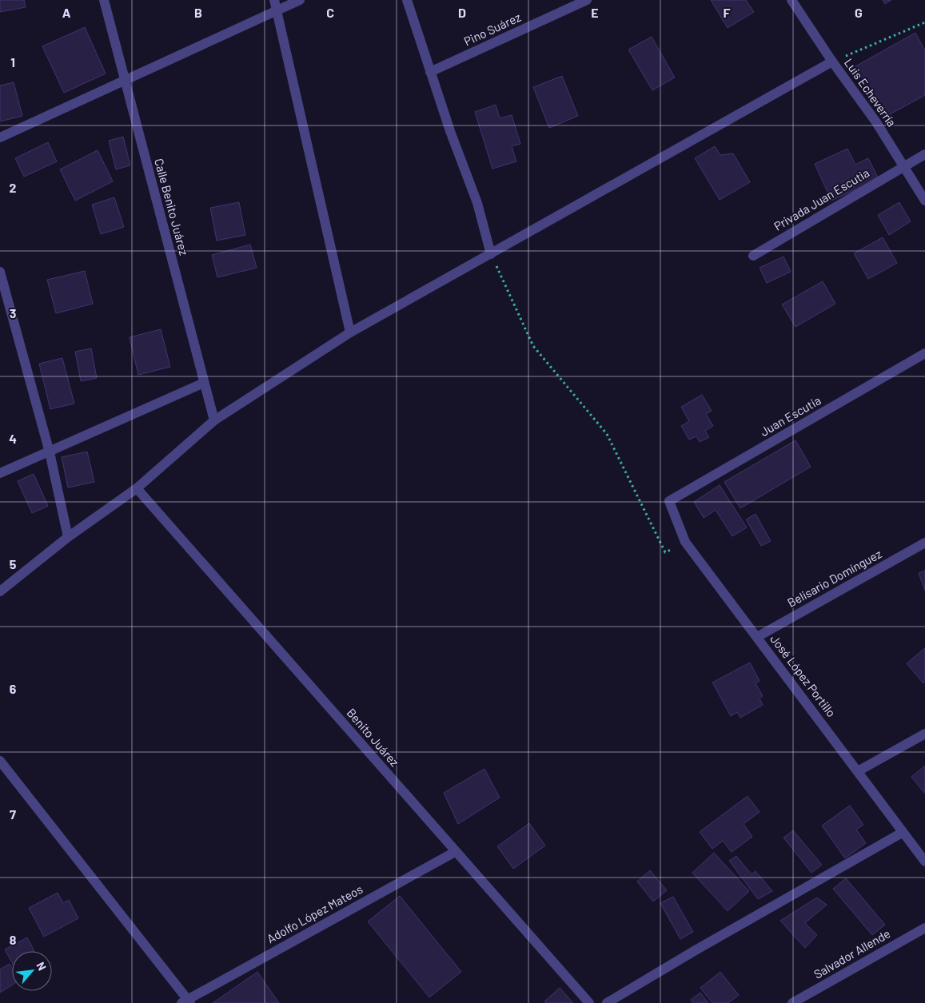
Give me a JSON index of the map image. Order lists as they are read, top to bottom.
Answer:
{
  "streets": {
    "street": [
      "Pino Suárez",
      "Luis Echeverría",
      "Privada Juan Escutia",
      "Calle Benito Juárez",
      "Juan Escutia",
      "Belisario Domínguez",
      "José López Portillo",
      "Benito Juárez",
      "Adolfo López Mateos",
      "Salvador Allende"
    ]
  },
  "crossings": [
    ["Luis Echeverría", "Privada Juan Escutia"],
    ["Juan Escutia", "José López Portillo"],
    ["Belisario Domínguez", "José López Portillo"],
    ["Benito Juárez", "Adolfo López Mateos"]
  ],
  "north": "top right",
  "grid": {
    "columns": [
      "A",
      "B",
      "C",
      "D",
      "E",
      "F",
      "G"
    ],
    "rows": [
      "1",
      "2",
      "3",
      "4",
      "5",
      "6",
      "7",
      "8"
    ]
  }
}
